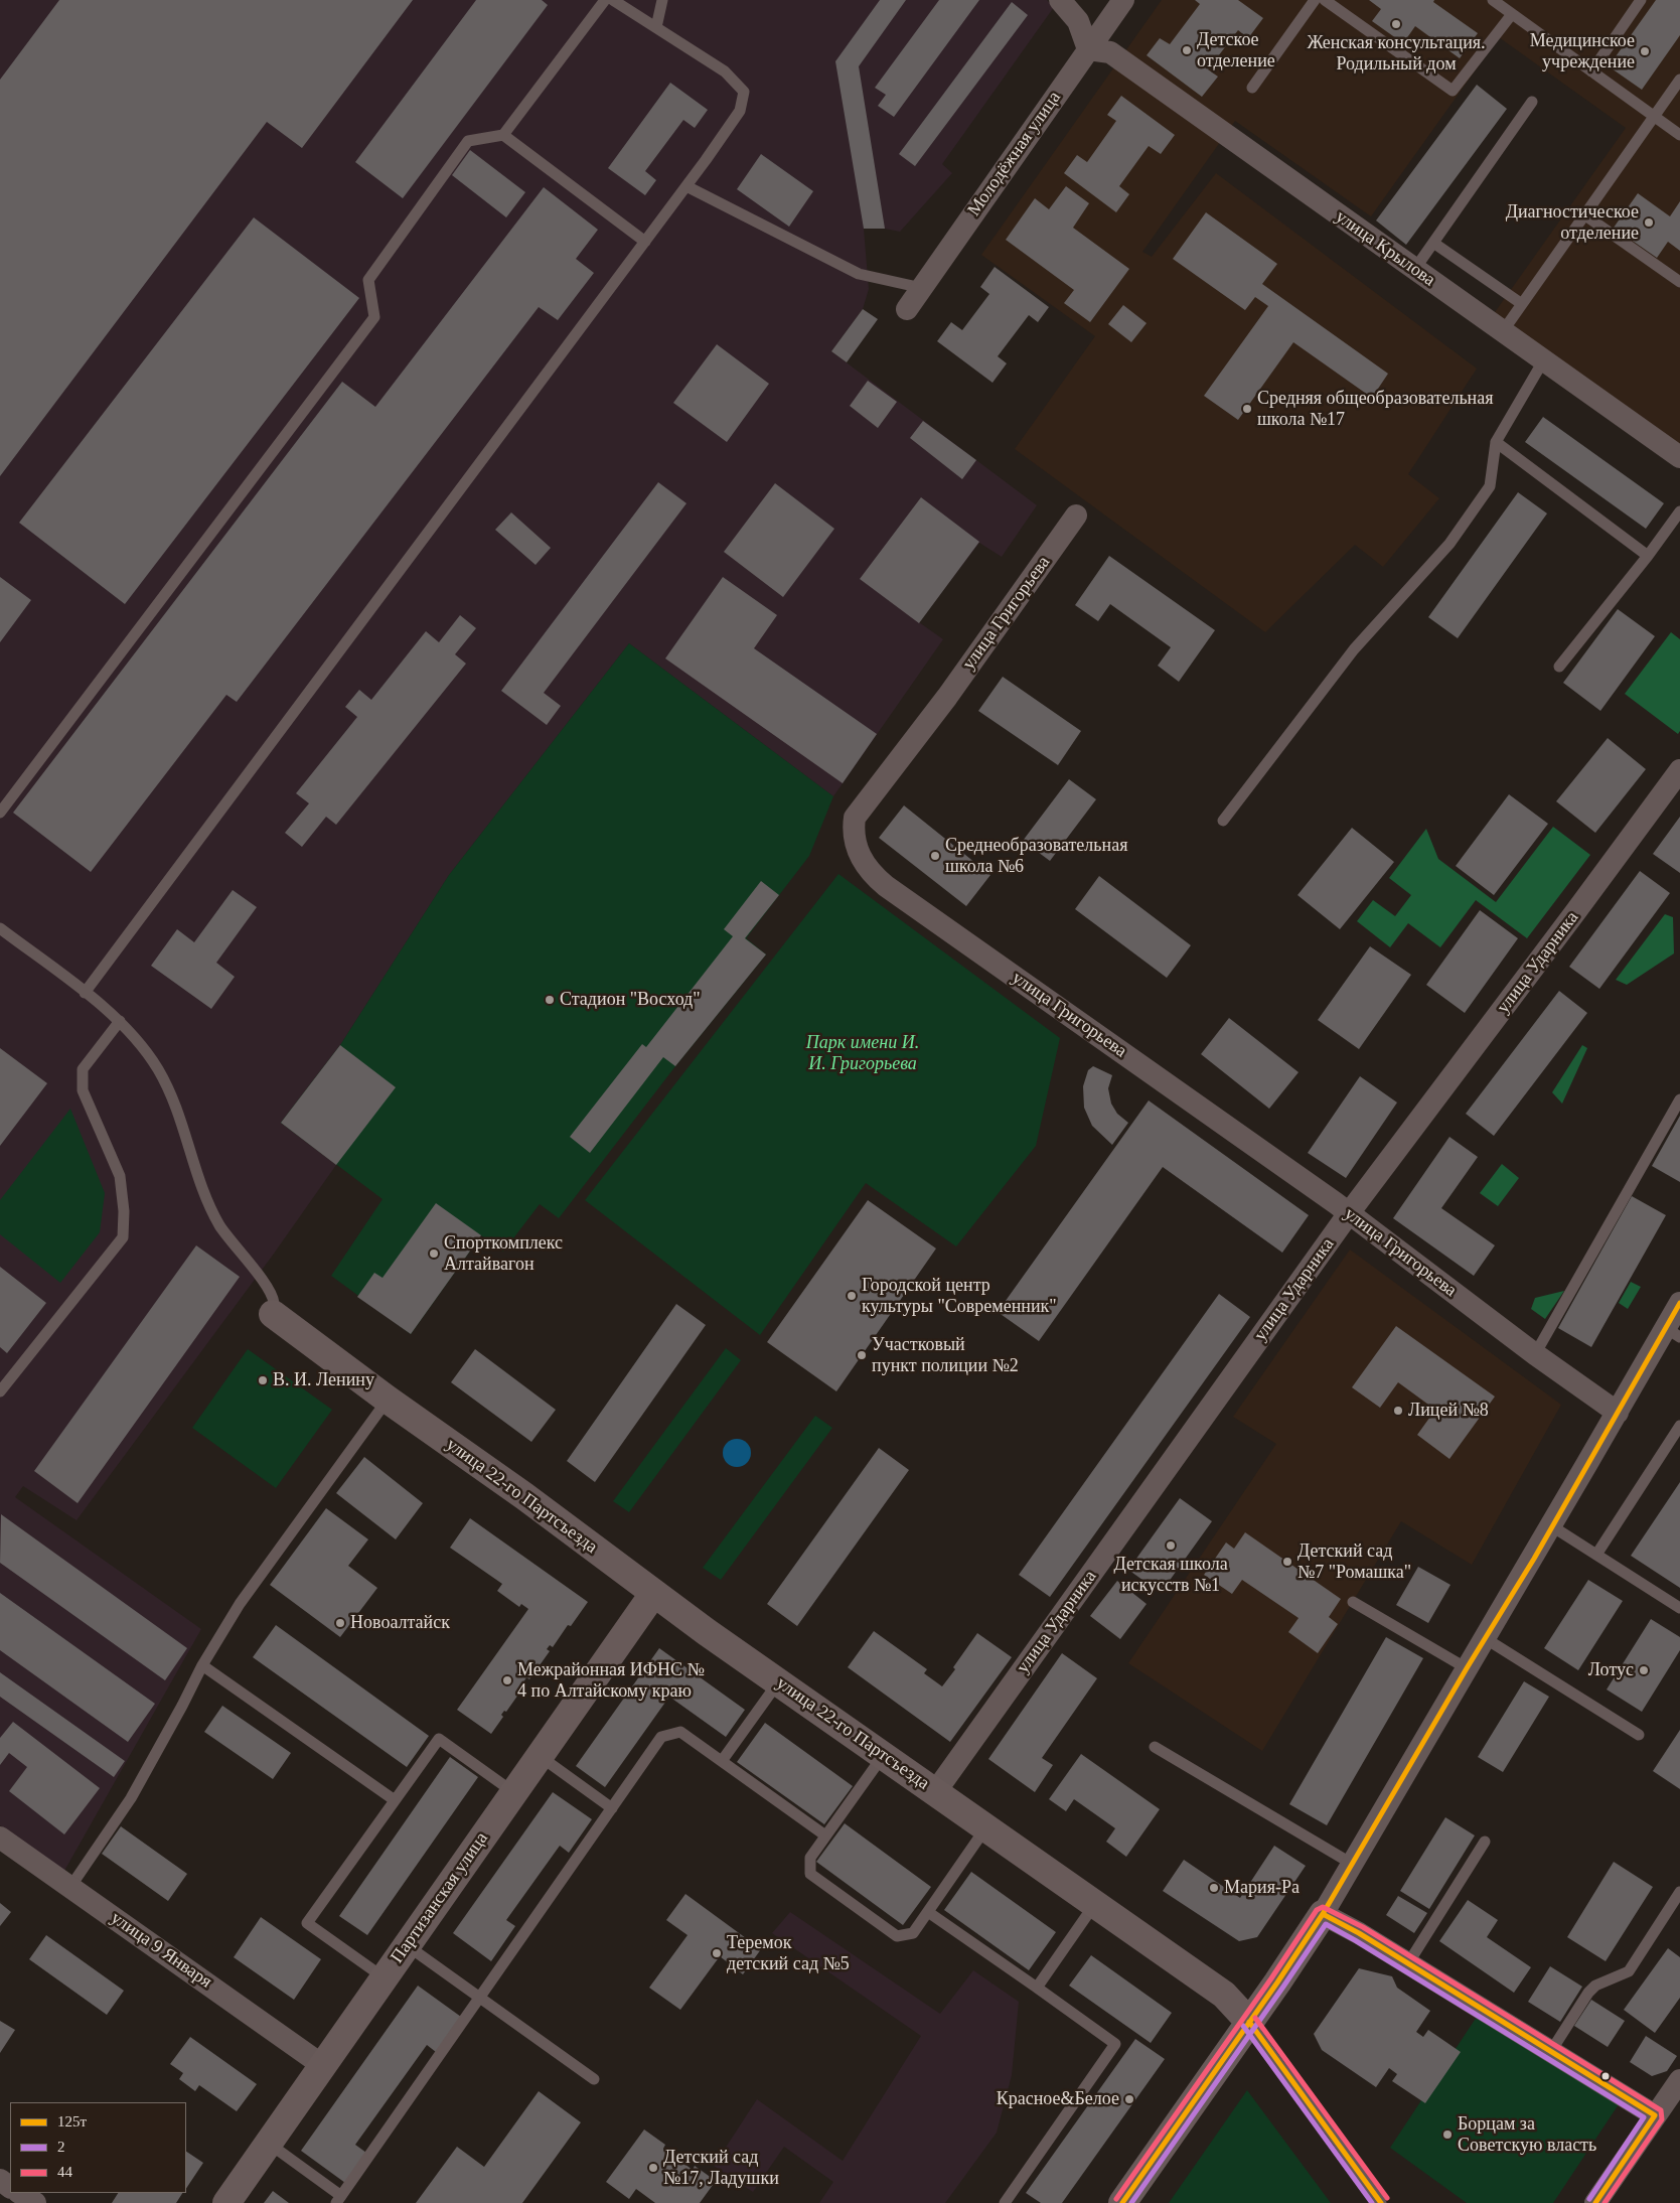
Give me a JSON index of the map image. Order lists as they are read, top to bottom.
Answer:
{
  "streets": {
    "street": [
      "Молодёжная улица",
      "улица Крылова",
      "улица Григорьева",
      "улица Ударника",
      "улица 22-го Партсъезда",
      "Партизанская улица",
      "улица 9 Января"
    ]
  },
  "crossings": [
    ["Молодёжная улица", "улица Крылова"],
    ["улица Григорьева", "улица Ударника"],
    ["улица Ударника", "улица 22-го Партсъезда"],
    ["улица 22-го Партсъезда", "Партизанская улица"],
    ["Партизанская улица", "улица 9 Января"]
  ],
  "parks": ["Парк имени И. И. Григорьева"],
  "places": [
    "Женская консультация. Родильный дом",
    "Детское отделение",
    "Медицинское учреждение",
    "Диагностическое отделение",
    "Средняя общеобразовательная школа №17",
    "Среднеобразовательная школа №6",
    "Стадион \"Восход\"",
    "Спорткомплекс Алтайвагон",
    "Городской центр культуры \"Современник\"",
    "Участковый пункт полиции №2",
    "В. И. Ленину",
    "Лицей №8",
    "Детская школа искусств №1",
    "Детский сад №7 \"Ромашка\"",
    "Новоалтайск",
    "Лотус",
    "Межрайонная ИФНС № 4 по Алтайскому краю",
    "Мария-Ра",
    "Теремок детский сад №5",
    "Красное&Белое",
    "Борцам за Советскую власть",
    "Детский сад №17, Ладушки"
  ],
  "lines": ["transit line 125т", "transit line 44", "transit line 2"],
  "legend": ["125т", "2", "44"]
}
